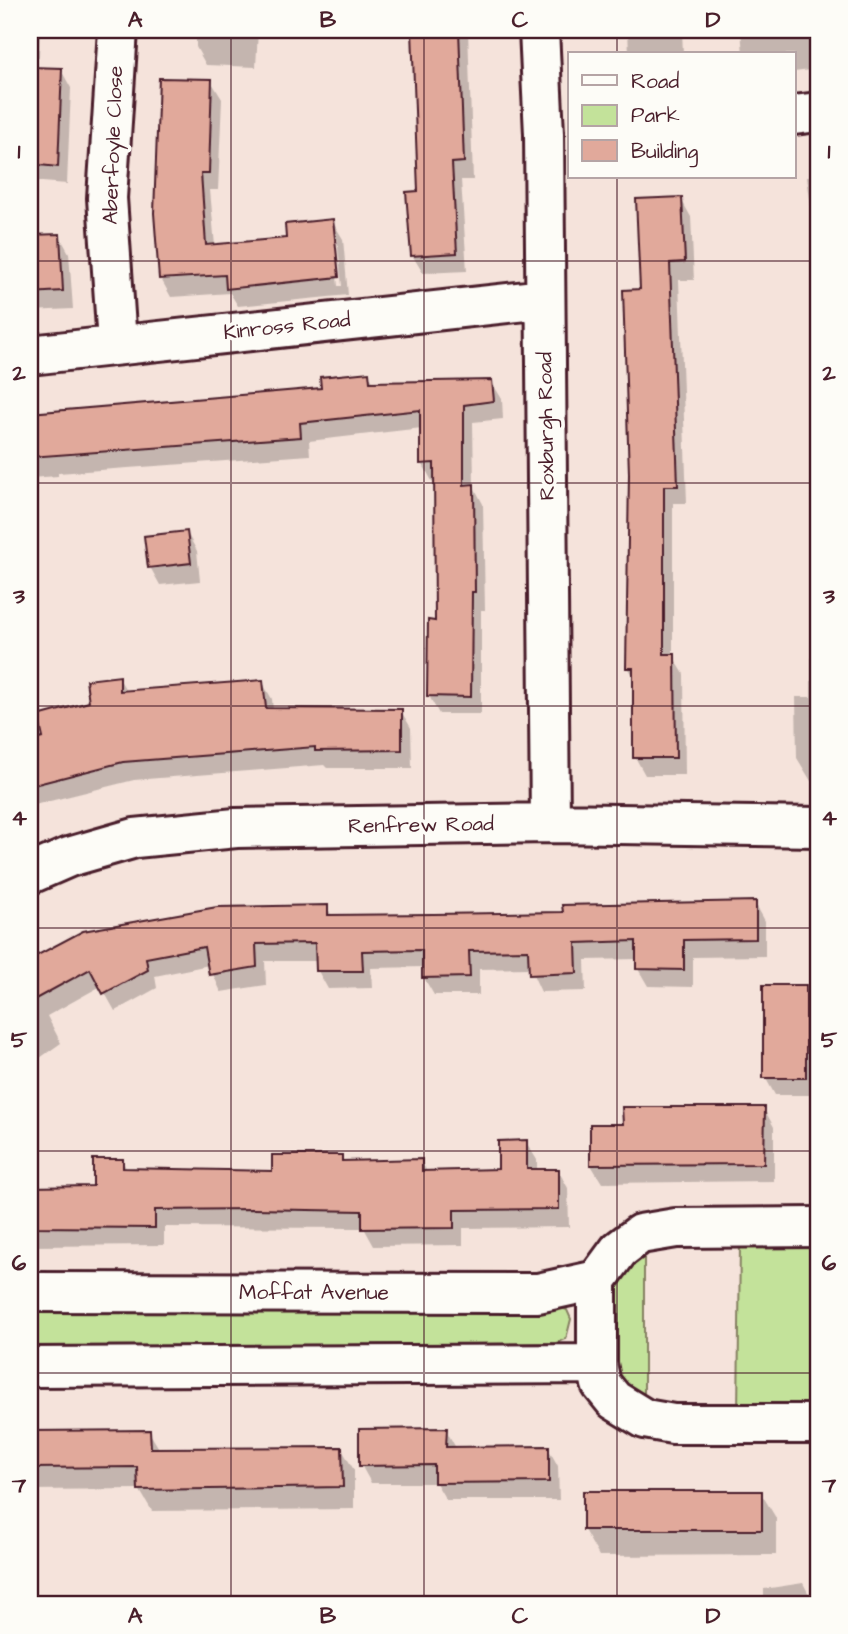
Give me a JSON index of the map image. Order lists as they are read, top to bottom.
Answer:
{
  "streets": {
    "street": [
      "Aberfoyle Close",
      "Kinross Road",
      "Roxburgh Road",
      "Renfrew Road",
      "Moffat Avenue"
    ]
  },
  "crossings": [
    ["Aberfoyle Close", "Kinross Road"],
    ["Kinross Road", "Roxburgh Road"],
    ["Roxburgh Road", "Renfrew Road"]
  ],
  "legend": ["Road", "Park", "Building"],
  "grid": {
    "columns": [
      "A",
      "B",
      "C",
      "D"
    ],
    "rows": [
      "1",
      "2",
      "3",
      "4",
      "5",
      "6",
      "7"
    ]
  }
}
